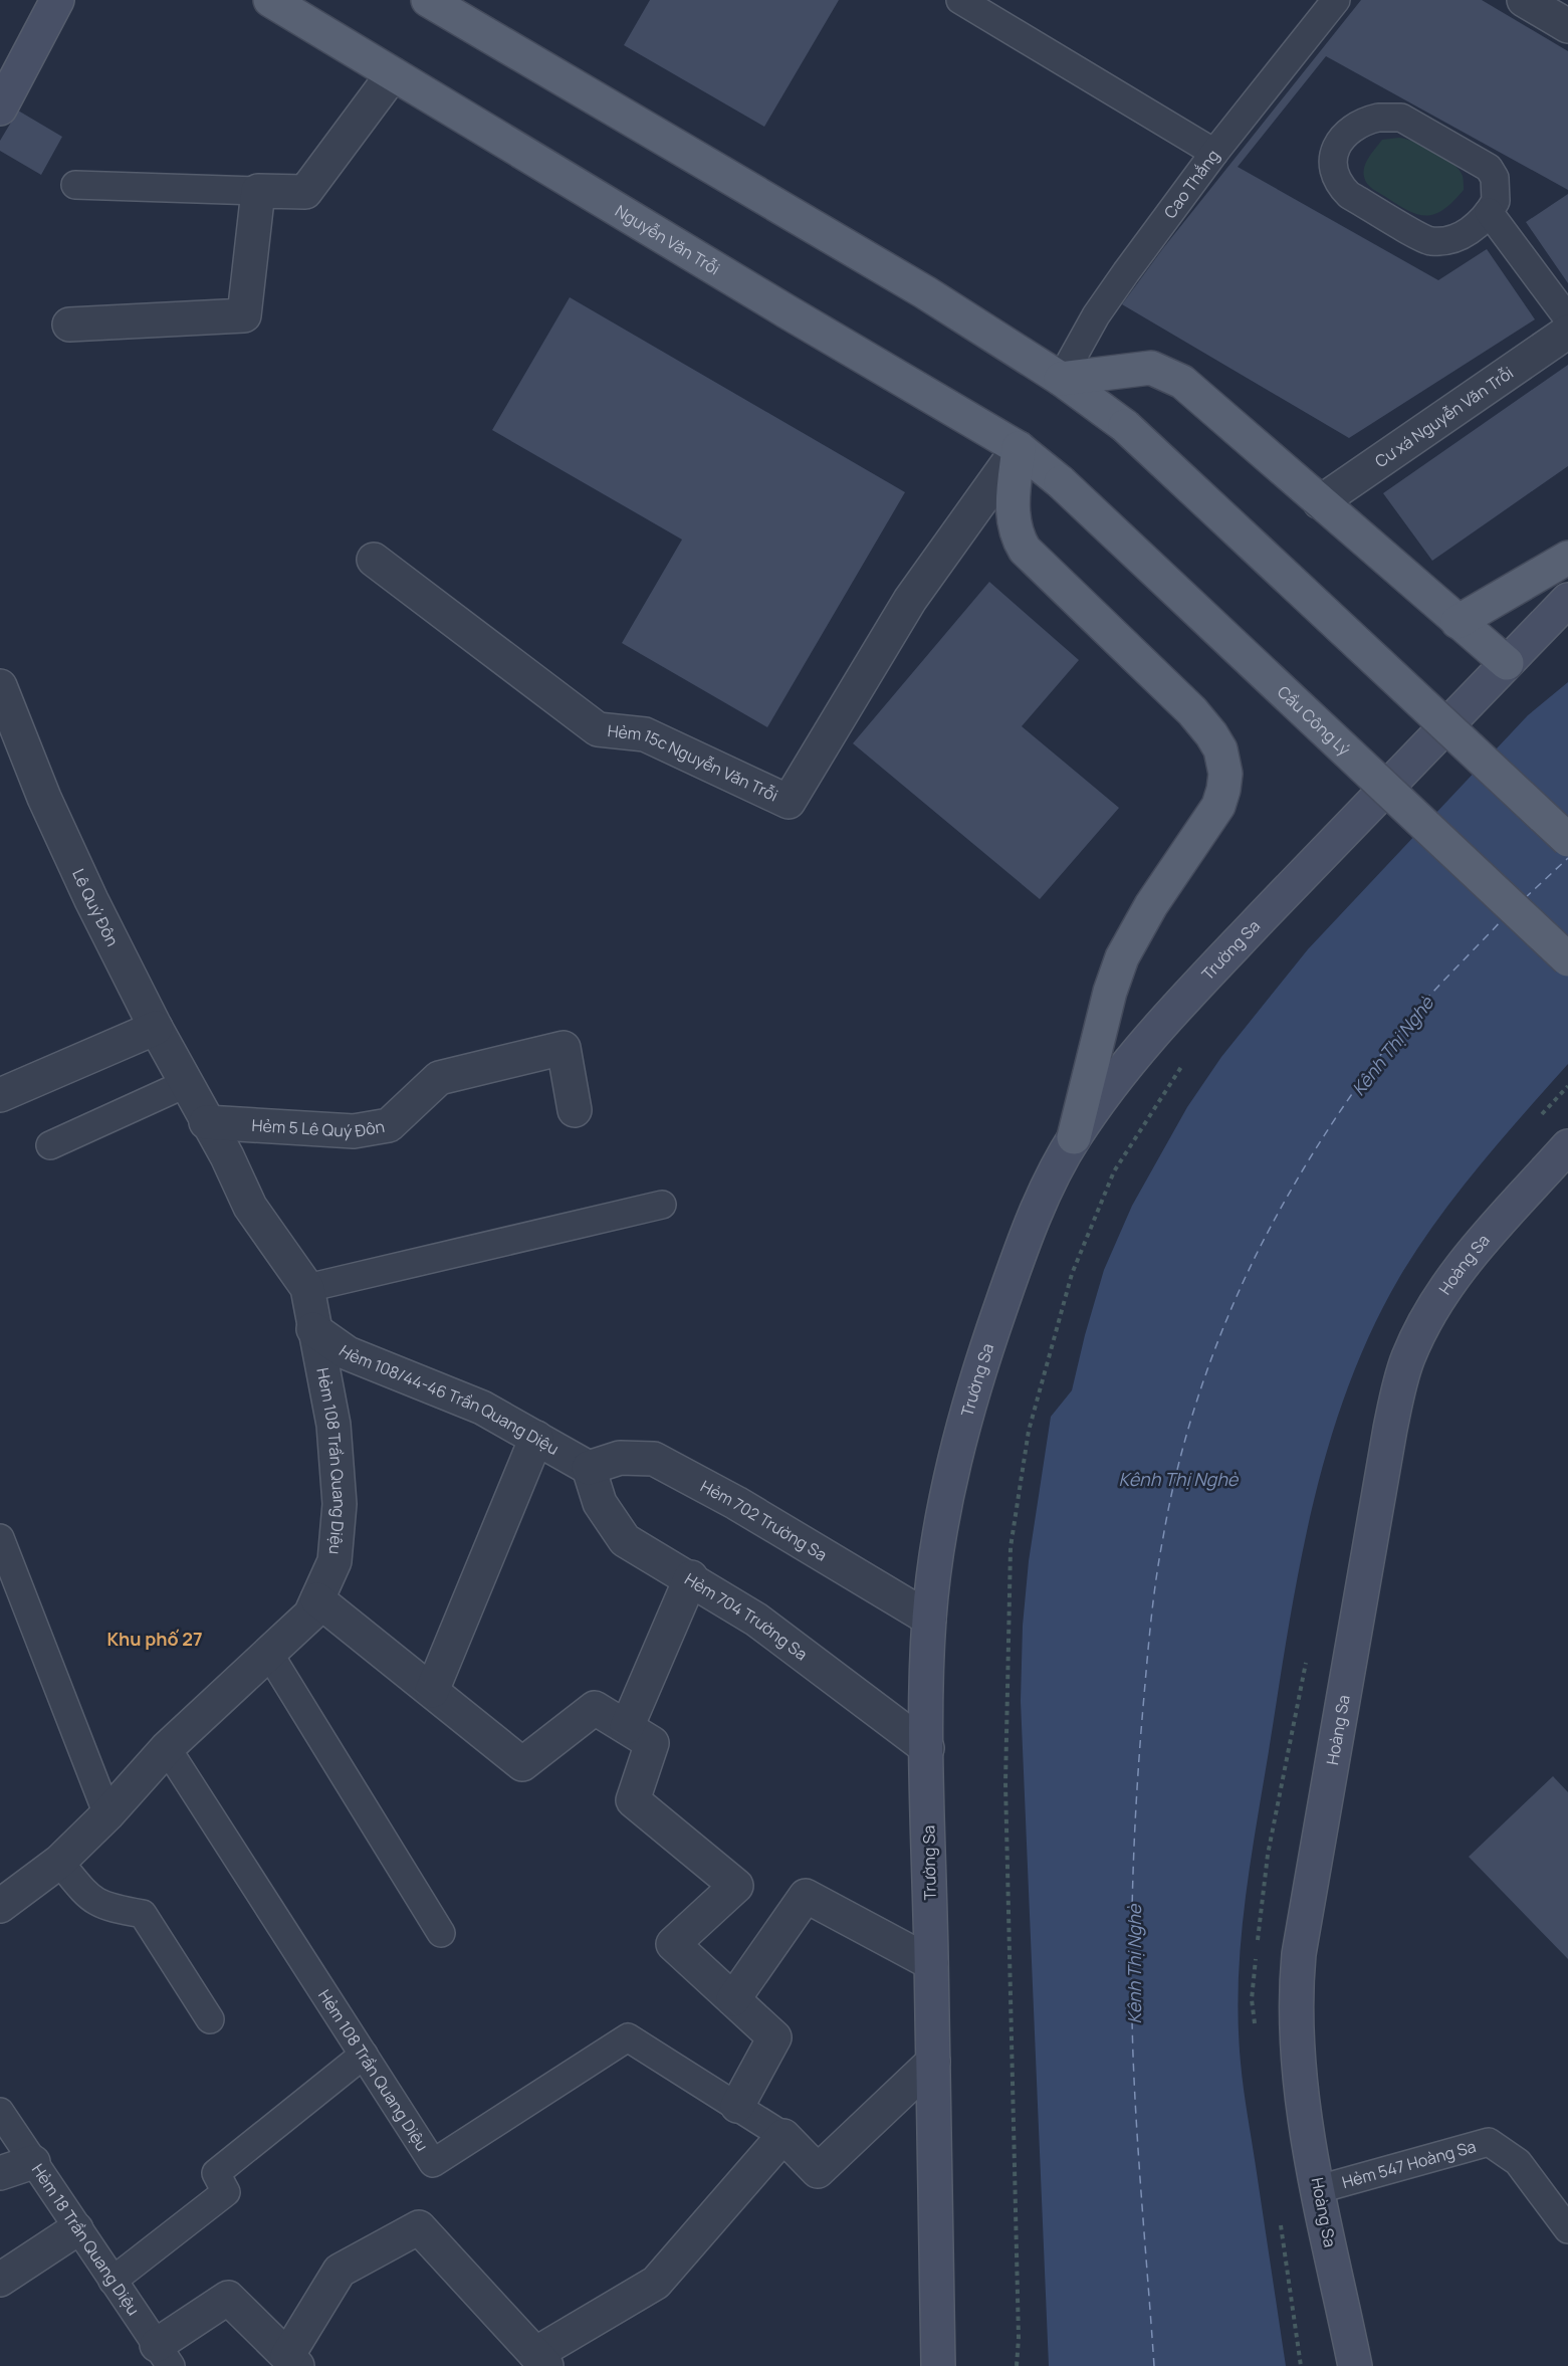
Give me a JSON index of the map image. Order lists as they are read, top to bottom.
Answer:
{
  "streets": {
    "main road": ["Nguyễn Văn Trỗi", "Cầu Công Lý"],
    "street": [
      "Cư xá Nguyễn Văn Trỗi",
      "Hẻm 15c Nguyễn Văn Trỗi",
      "Lê Quý Ðôn",
      "Trường Sa",
      "Hẻm 5 Lê Quý Đôn",
      "Hoàng Sa",
      "Hẻm 108/44-46 Trần Quang Diệu",
      "Hẻm 108 Trần Quang Diệu",
      "Hẻm 702 Trường Sa",
      "Hẻm 704 Trường Sa"
    ],
    "lane": ["Cao Thắng", "Hẻm 547 Hoàng Sa", "Hẻm 18 Trần Quang Diệu"]
  },
  "crossings": [
    ["Nguyễn Văn Trỗi", "Cầu Công Lý"],
    ["Nguyễn Văn Trỗi", "Hẻm 15c Nguyễn Văn Trỗi"],
    ["Lê Quý Ðôn", "Hẻm 5 Lê Quý Đôn"],
    ["Lê Quý Ðôn", "Hẻm 108 Trần Quang Diệu"],
    ["Trường Sa", "Hẻm 702 Trường Sa"],
    ["Trường Sa", "Hẻm 704 Trường Sa"],
    ["Hẻm 5 Lê Quý Đôn", "Hẻm 108 Trần Quang Diệu"],
    ["Hoàng Sa", "Hẻm 547 Hoàng Sa"],
    ["Hẻm 108/44-46 Trần Quang Diệu", "Hẻm 108 Trần Quang Diệu"],
    ["Hẻm 108/44-46 Trần Quang Diệu", "Hẻm 702 Trường Sa"],
    ["Hẻm 108/44-46 Trần Quang Diệu", "Hẻm 704 Trường Sa"],
    ["Hẻm 702 Trường Sa", "Hẻm 704 Trường Sa"]
  ],
  "districts": ["Khu phố 27"],
  "water": ["Kênh Thị Nghè"]
}
